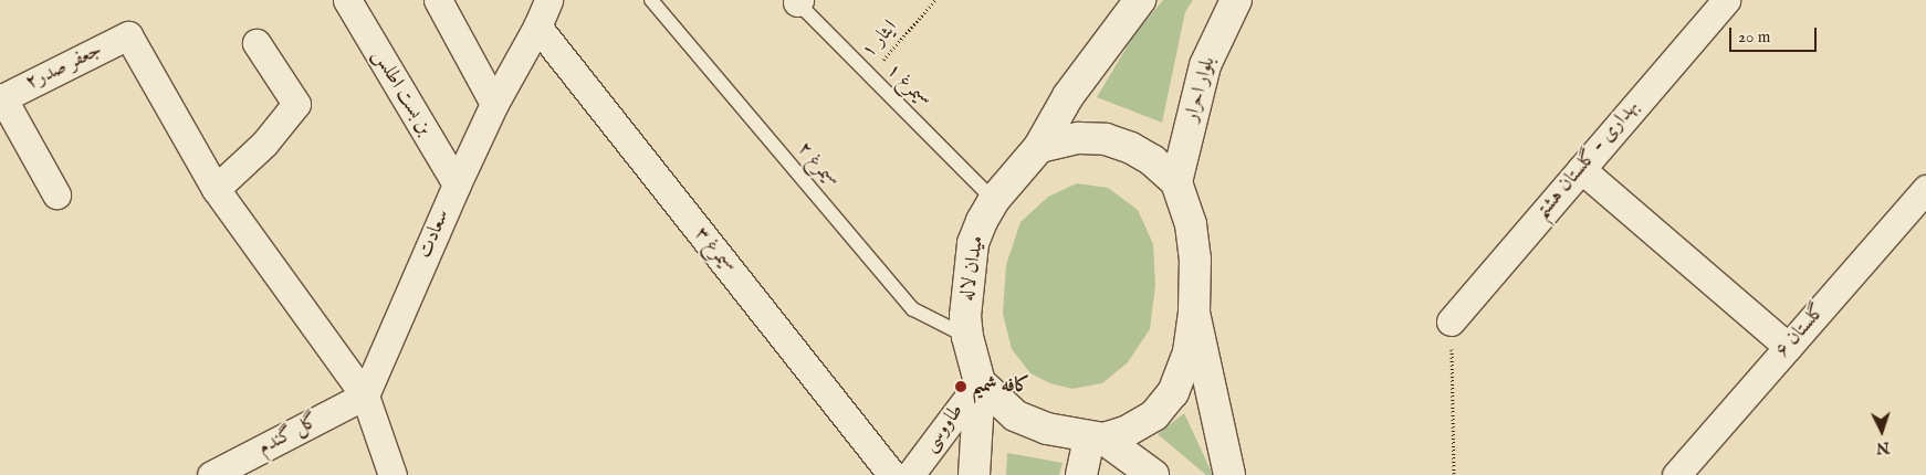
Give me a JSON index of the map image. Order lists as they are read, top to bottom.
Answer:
{
  "streets": {
    "street": [
      "جعفر صدر۲",
      "بلوار احرار",
      "بن بست اطلس",
      "بهداری - گلستان هشتم",
      "سعادت",
      "سیمرغ ۳",
      "میدان لاله",
      "گلستان ۶",
      "طاووسی",
      "گل گندم"
    ],
    "lane": ["سیمرغ ۱", "سیمرغ ۲"],
    "path": ["ایثار ۱"]
  },
  "crossings": [
    ["ایثار ۱", "سیمرغ ۱"],
    ["سیمرغ ۱", "میدان لاله"],
    ["بن بست اطلس", "سعادت"],
    ["سیمرغ ۲", "میدان لاله"],
    ["سعادت", "سیمرغ ۳"],
    ["سعادت", "گل گندم"],
    ["میدان لاله", "طاووسی"]
  ],
  "places": ["کافه شمیم"],
  "scale_bar": "20 m",
  "north": "bottom"
}
